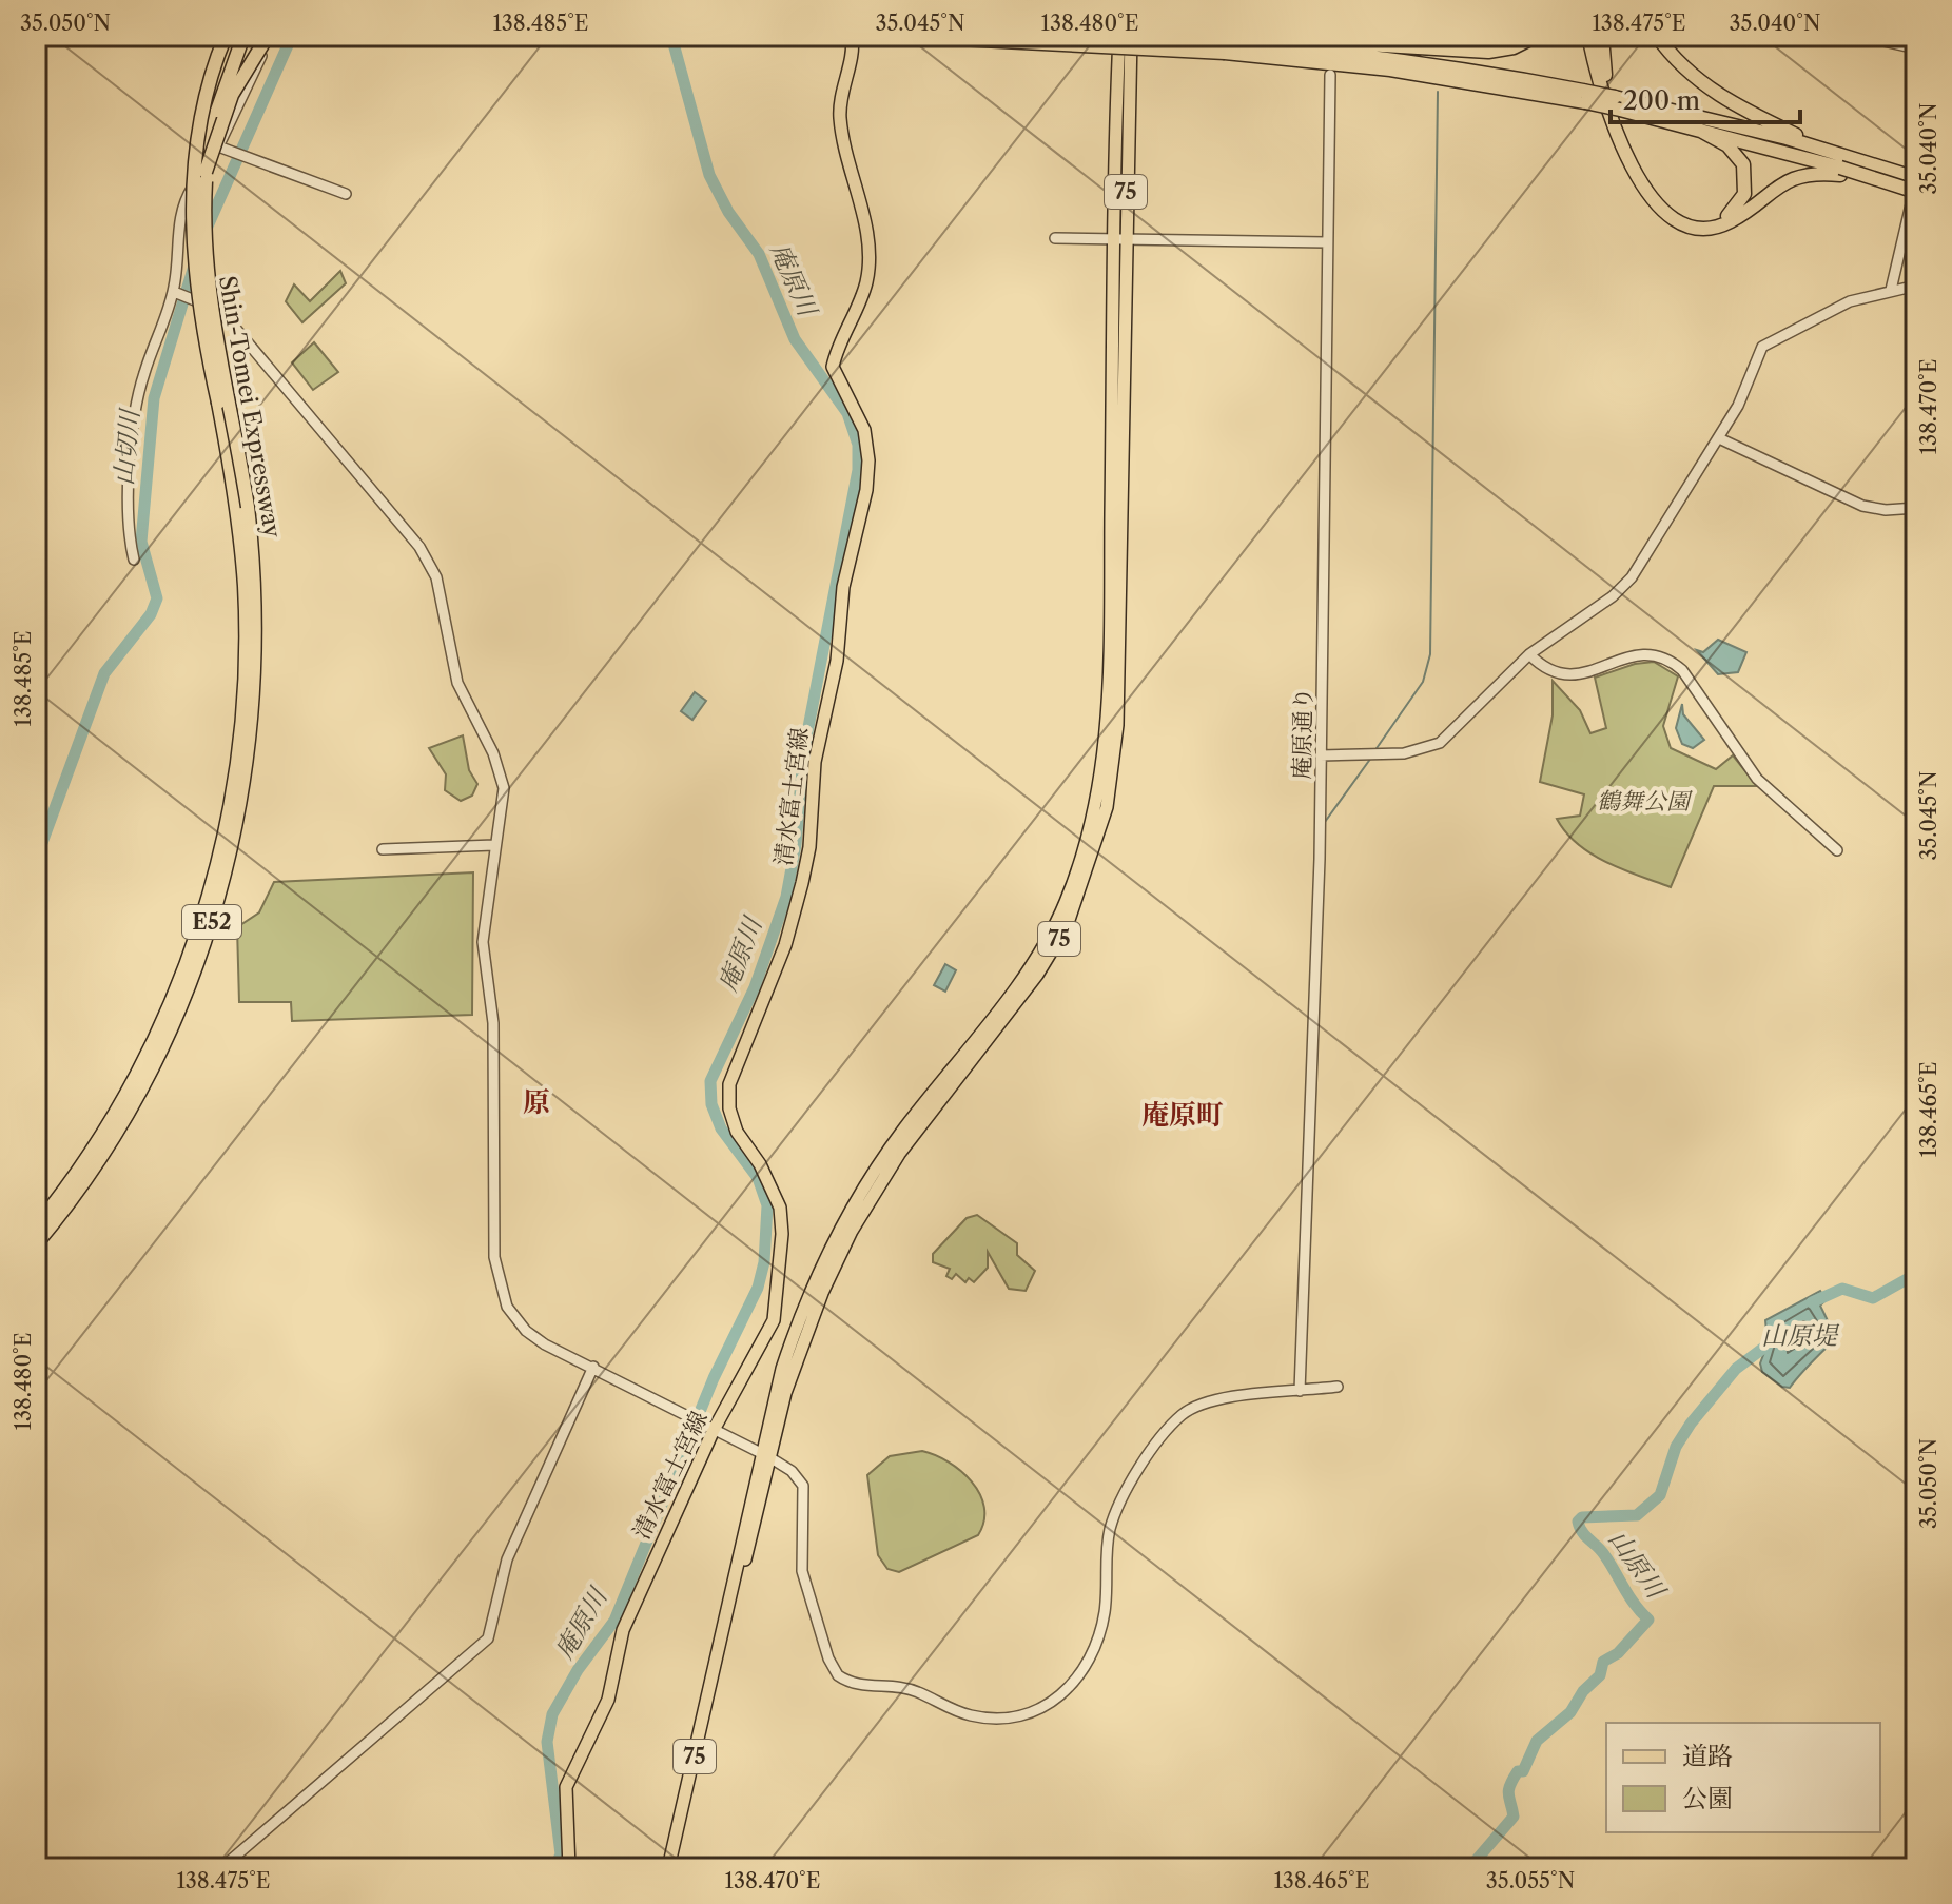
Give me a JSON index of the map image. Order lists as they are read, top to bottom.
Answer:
{
  "streets": {
    "highway": ["Shin-Tomei Expressway", "E52"],
    "main road": ["75", "清水富士宮線"],
    "street": ["庵原通り"]
  },
  "districts": ["原", "庵原町"],
  "water": [
    "庵原川",
    "山切川",
    "山原堤",
    "山原川"
  ],
  "parks": ["鶴舞公園"],
  "legend": ["道路", "公園"],
  "scale_bar": "200 m",
  "coordinates": [
    "35.050°N",
    "138.485°E",
    "35.045°N",
    "138.480°E",
    "138.475°E",
    "35.040°N",
    "138.470°E",
    "138.465°E",
    "35.055°N"
  ]
}
